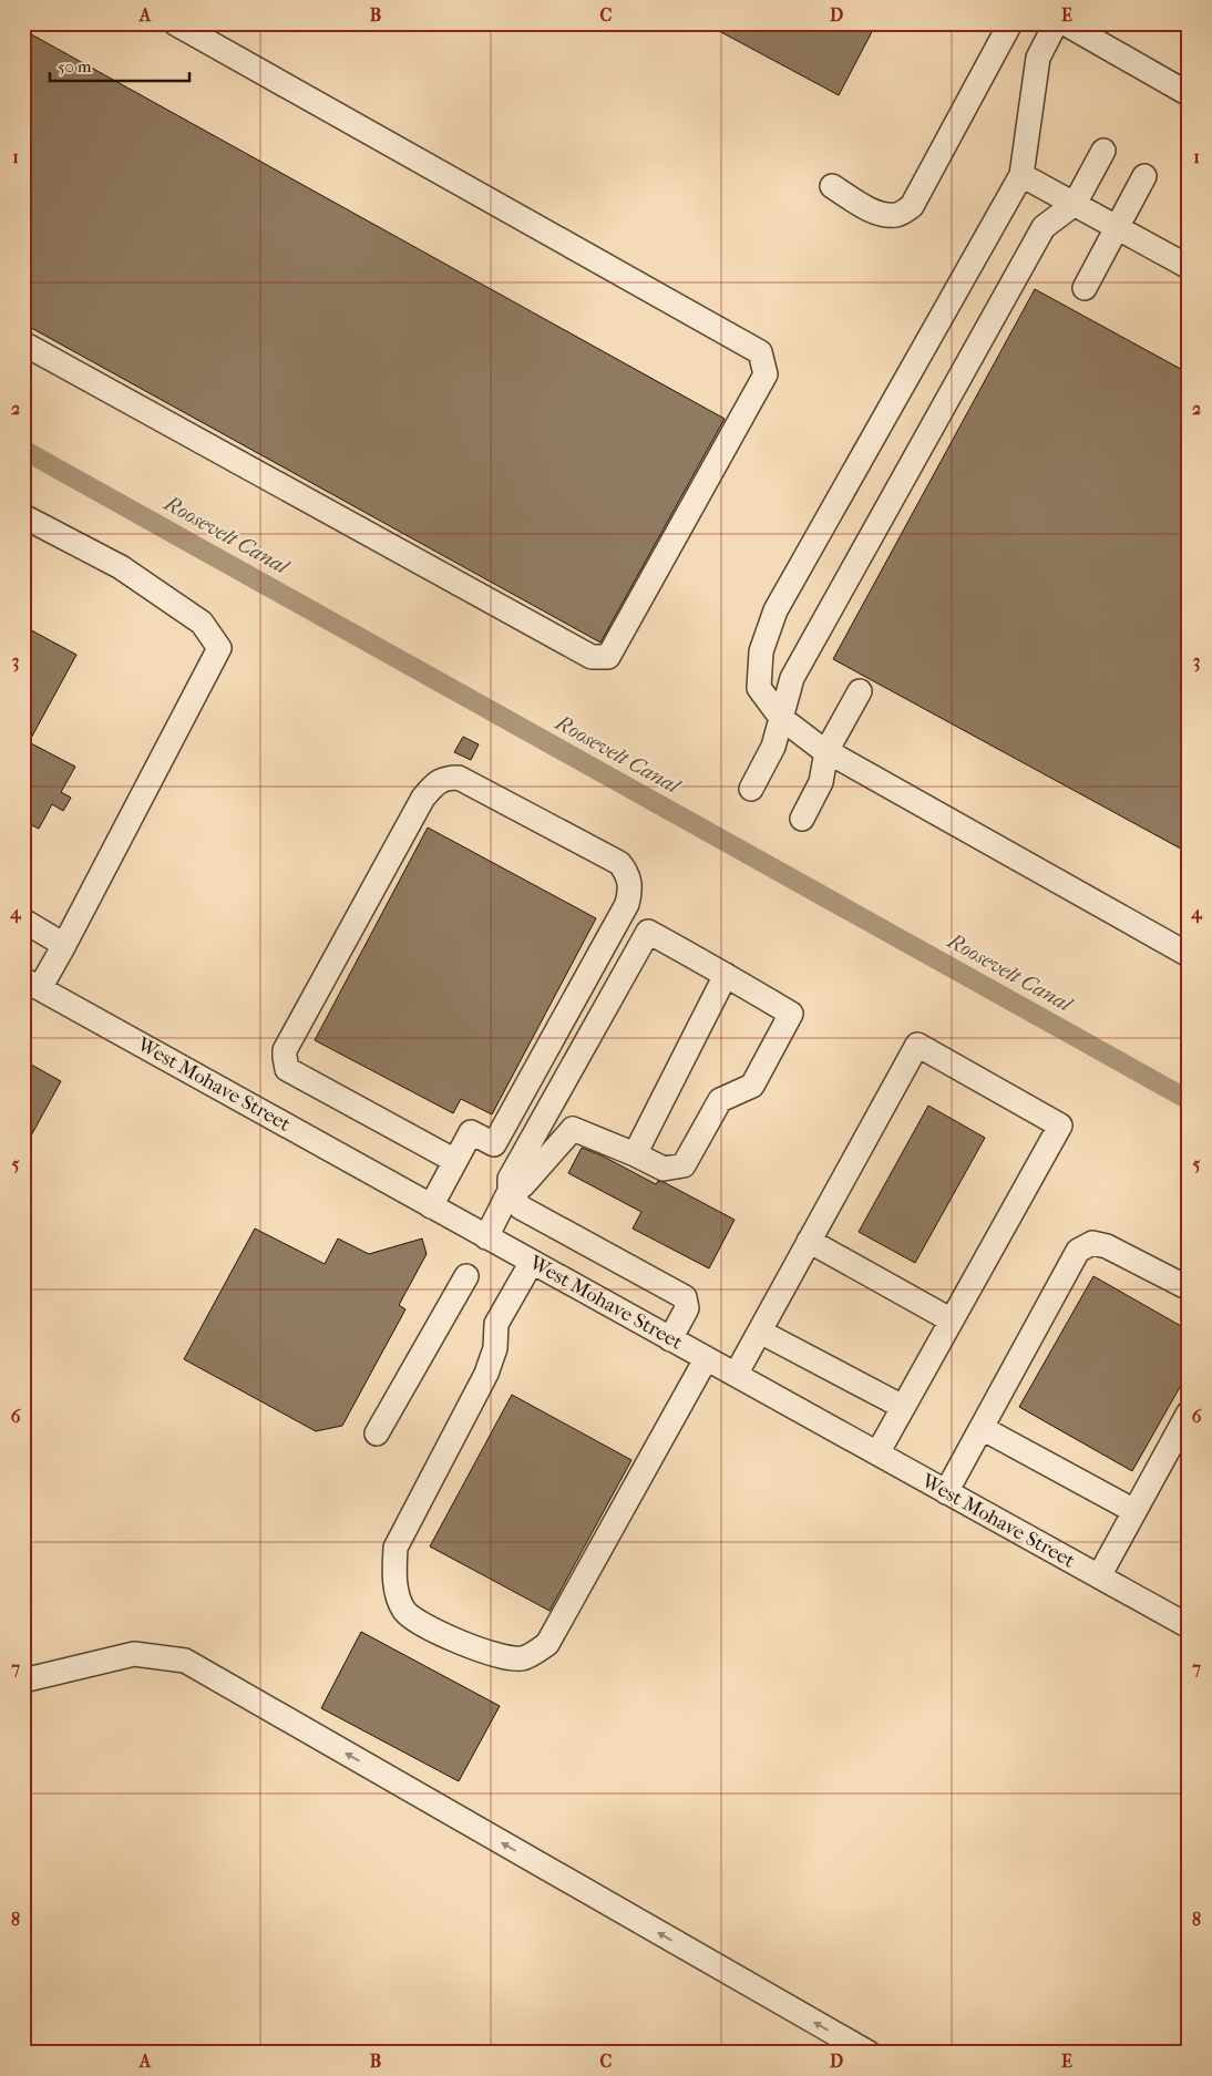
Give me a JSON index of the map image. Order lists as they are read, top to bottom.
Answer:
{
  "streets": {
    "street": ["West Mohave Street"]
  },
  "water": ["Roosevelt Canal"],
  "scale_bar": "50 m",
  "grid": {
    "columns": [
      "A",
      "B",
      "C",
      "D",
      "E"
    ],
    "rows": [
      "1",
      "2",
      "3",
      "4",
      "5",
      "6",
      "7",
      "8"
    ]
  }
}
